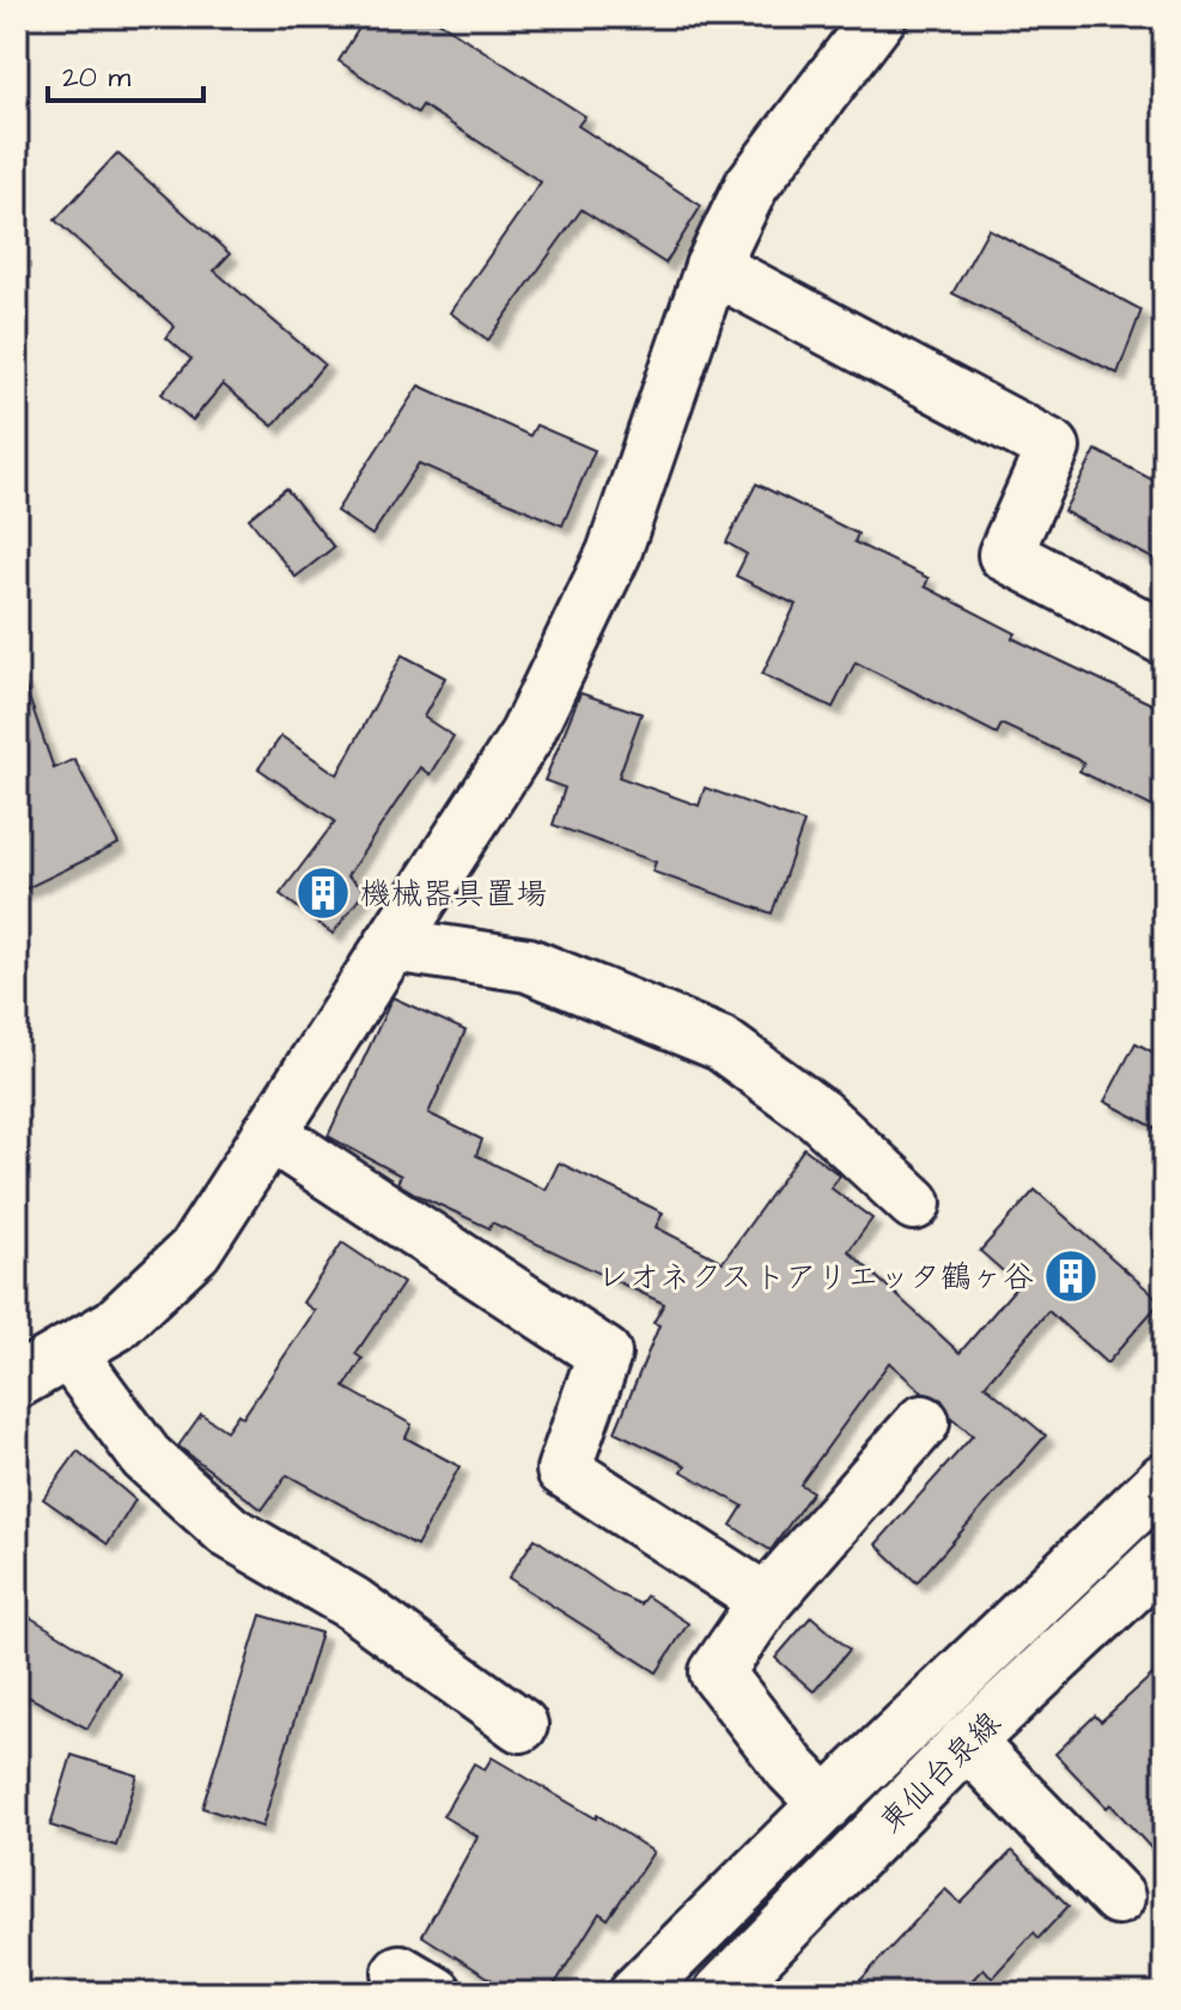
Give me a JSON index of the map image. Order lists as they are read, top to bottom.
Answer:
{
  "streets": {
    "street": ["東仙台泉線"]
  },
  "places": {
    "building": ["機械器具置場", "レオネクストアリエッタ鶴ヶ谷"]
  },
  "scale_bar": "20 m"
}
